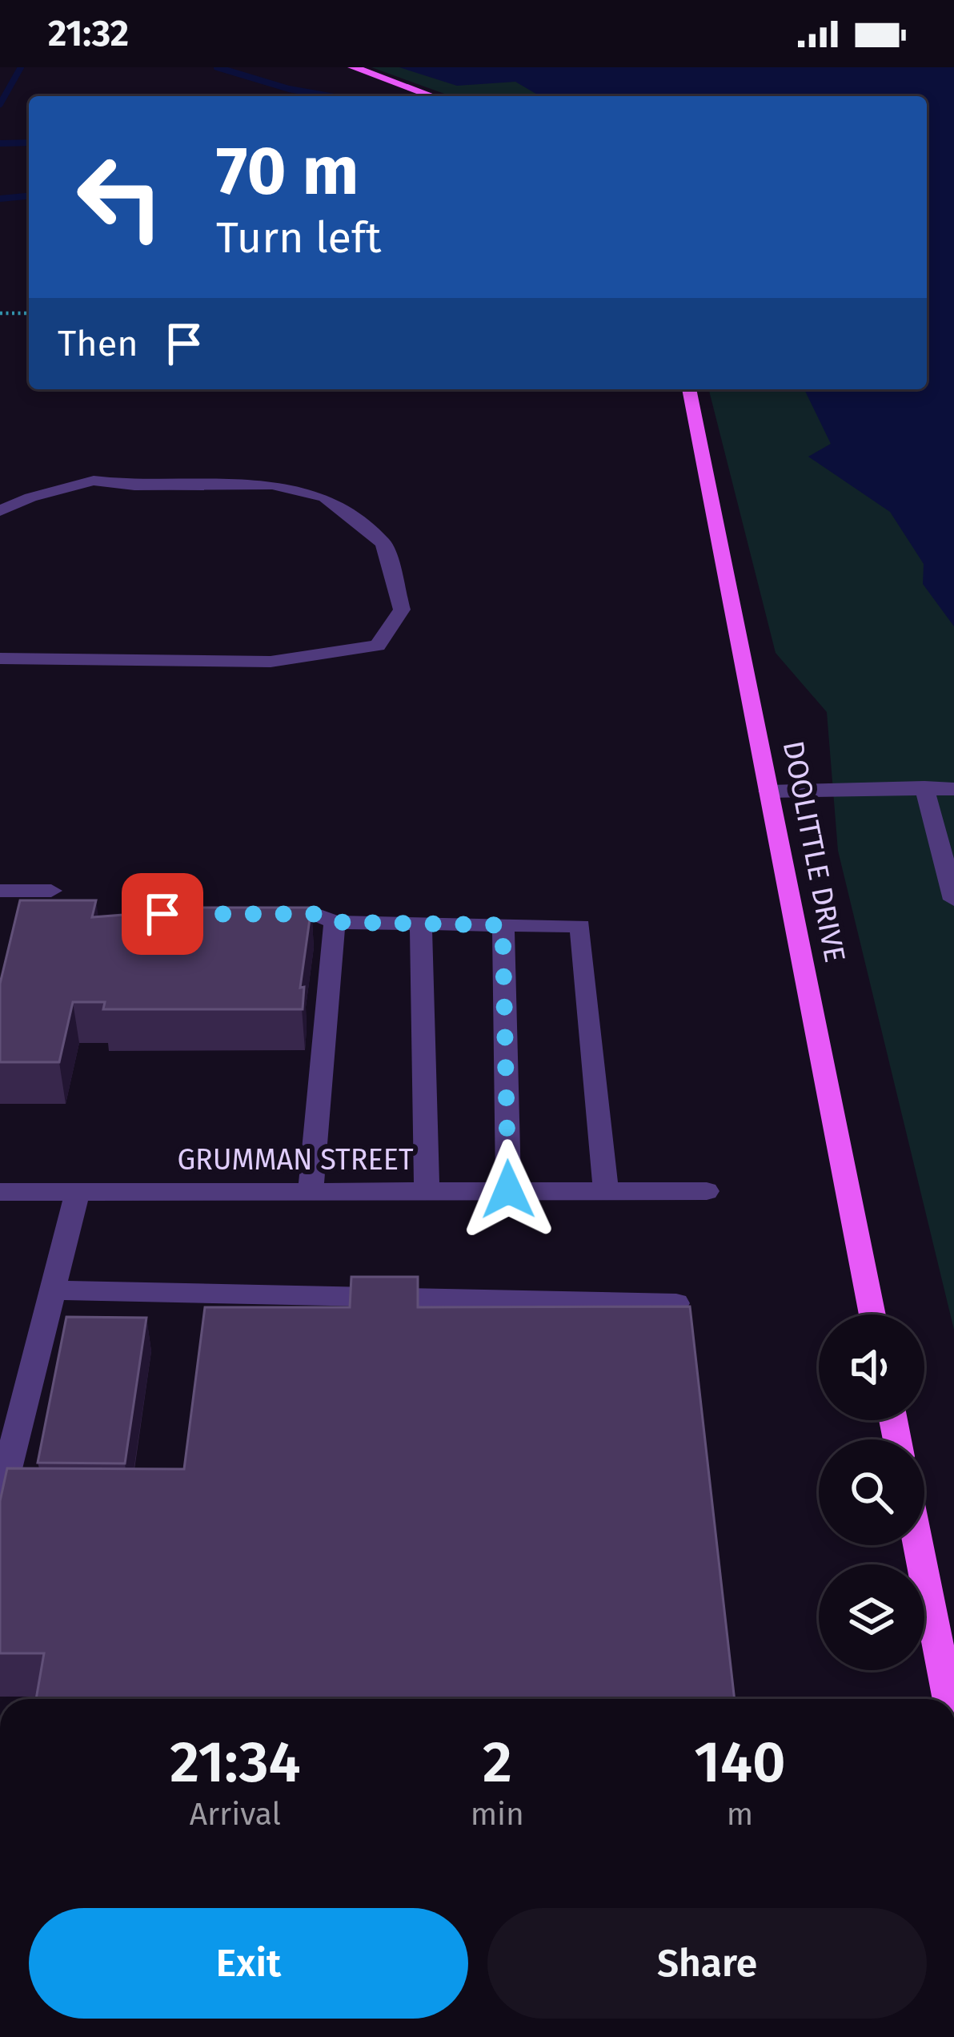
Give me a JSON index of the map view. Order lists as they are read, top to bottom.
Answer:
{
  "streets": {
    "main road": ["DOOLITTLE DRIVE"],
    "street": ["GRUMMAN STREET"]
  },
  "page": {
    "status": "21:32",
    "turn": ["70 m", "Turn left"],
    "then": "Then",
    "eta": [
      "21:34",
      "Arrival",
      "2",
      "min",
      "140",
      "m"
    ],
    "buttons": ["Exit", "Share"]
  }
}
